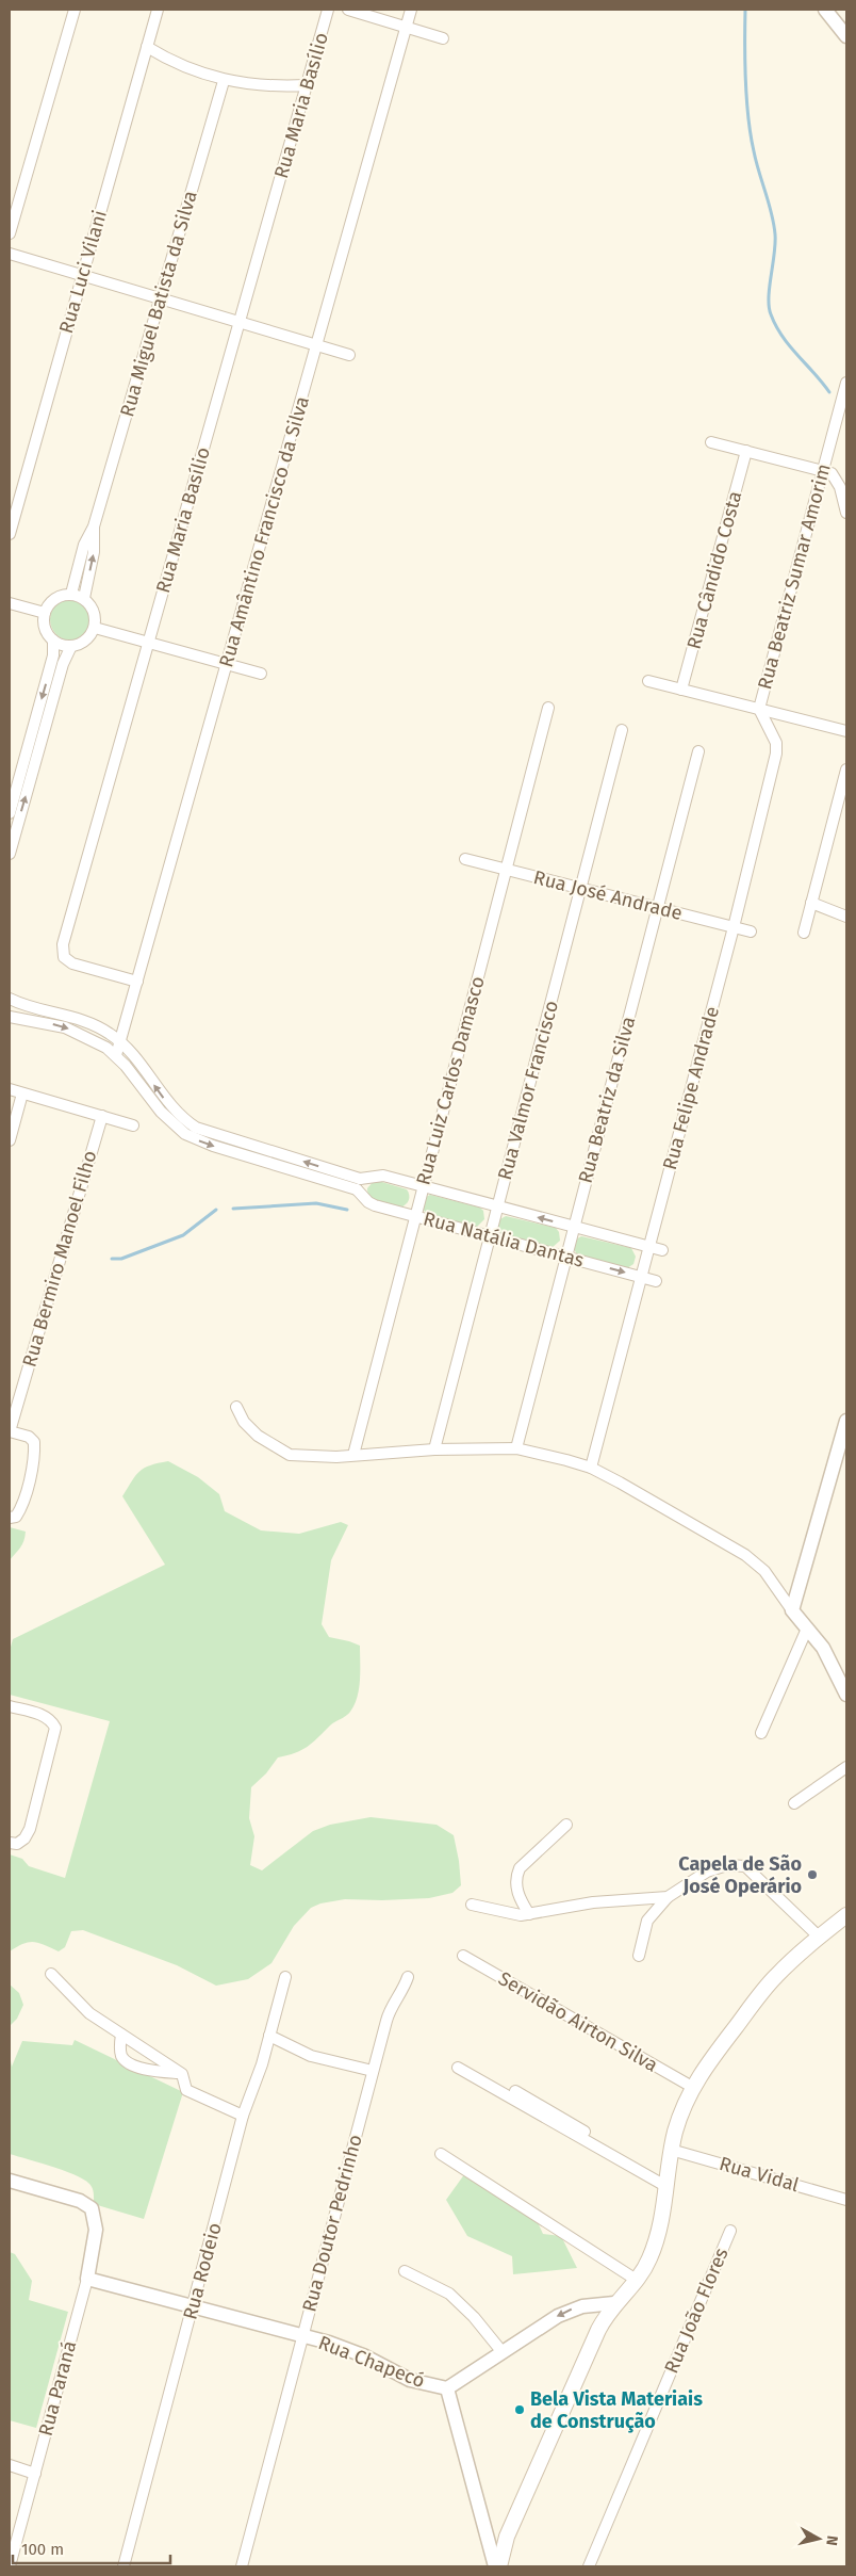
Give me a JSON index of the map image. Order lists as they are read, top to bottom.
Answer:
{
  "streets": {
    "street": [
      "Rua Maria Basílio",
      "Rua Luci Vilani",
      "Rua Miguel Batista da Silva",
      "Rua Amântino Francisco da Silva",
      "Rua Cândido Costa",
      "Rua Beatriz Sumar Amorim",
      "Rua José Andrade",
      "Rua Luiz Carlos Damasco",
      "Rua Felipe Andrade",
      "Rua Valmor Francisco",
      "Rua Beatriz da Silva",
      "Rua Natália Dantas",
      "Rua Bermiro Manoel Filho",
      "Servidão Airton Silva",
      "Rua Vidal",
      "Rua Doutor Pedrinho",
      "Rua Rodeio",
      "Rua João Flores",
      "Rua Chapecó",
      "Rua Paraná"
    ]
  },
  "crossings": [
    ["Rua Maria Basílio", "Rua Amântino Francisco da Silva"],
    ["Rua Beatriz Sumar Amorim", "Rua Felipe Andrade"],
    ["Rua José Andrade", "Rua Luiz Carlos Damasco"],
    ["Rua José Andrade", "Rua Felipe Andrade"],
    ["Rua José Andrade", "Rua Valmor Francisco"],
    ["Rua José Andrade", "Rua Beatriz da Silva"],
    ["Rua Luiz Carlos Damasco", "Rua Natália Dantas"],
    ["Rua Felipe Andrade", "Rua Natália Dantas"],
    ["Rua Valmor Francisco", "Rua Natália Dantas"],
    ["Rua Beatriz da Silva", "Rua Natália Dantas"],
    ["Rua Doutor Pedrinho", "Rua Chapecó"],
    ["Rua Rodeio", "Rua Chapecó"],
    ["Rua Chapecó", "Rua Paraná"]
  ],
  "places": ["Capela de São José Operário", "Bela Vista Materiais de Construção"],
  "scale_bar": "100 m",
  "north": "right"
}
